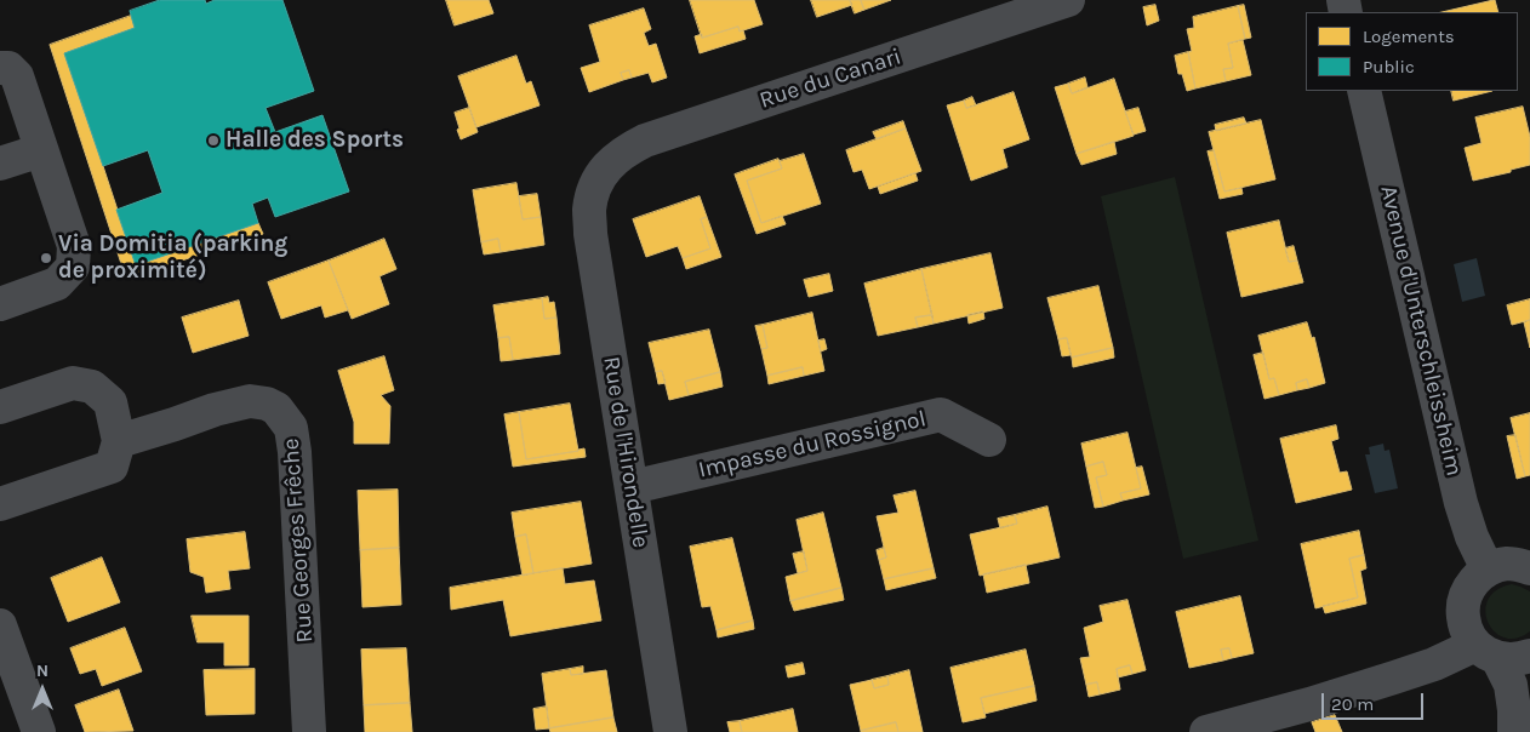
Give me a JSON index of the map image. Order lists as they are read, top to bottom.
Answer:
{
  "streets": {
    "street": [
      "Rue du Canari",
      "Avenue d'Unterschleissheim",
      "Impasse du Rossignol",
      "Rue de l'Hirondelle",
      "Rue Georges Frêche"
    ]
  },
  "crossings": [
    ["Rue du Canari", "Rue de l'Hirondelle"],
    ["Impasse du Rossignol", "Rue de l'Hirondelle"]
  ],
  "places": ["Halle des Sports", "Via Domitia (parking de proximité)"],
  "legend": ["Logements", "Public"],
  "scale_bar": "20 m",
  "north": "top"
}
